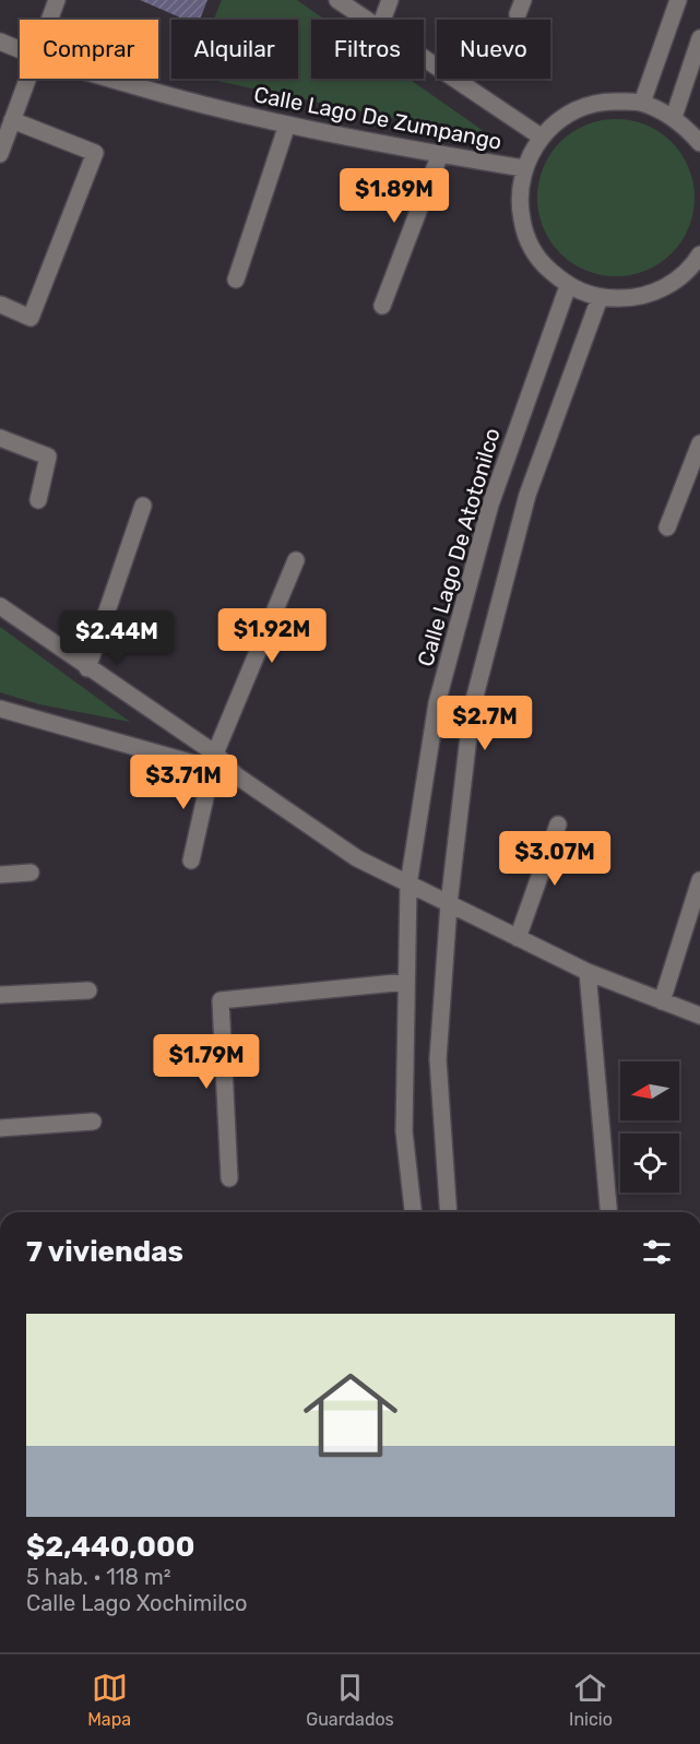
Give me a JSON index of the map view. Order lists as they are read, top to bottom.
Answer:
{
  "streets": {
    "street": ["Calle Lago De Zumpango", "Calle Lago De Atotonilco"]
  },
  "north": "left",
  "page": {
    "chip": [
      "Comprar",
      "Alquilar",
      "Filtros",
      "Nuevo"
    ],
    "price": [
      "$1.89M",
      "$1.92M",
      "$2.44M",
      "$2.7M",
      "$3.71M",
      "$3.07M",
      "$1.79M"
    ],
    "heading": "7 viviendas",
    "list": [
      {
        "name": "$2,440,000",
        "note": "5 hab. · 118 m² · Calle Lago Xochimilco"
      }
    ],
    "tabs": ["Mapa", "Guardados", "Inicio"]
  }
}
